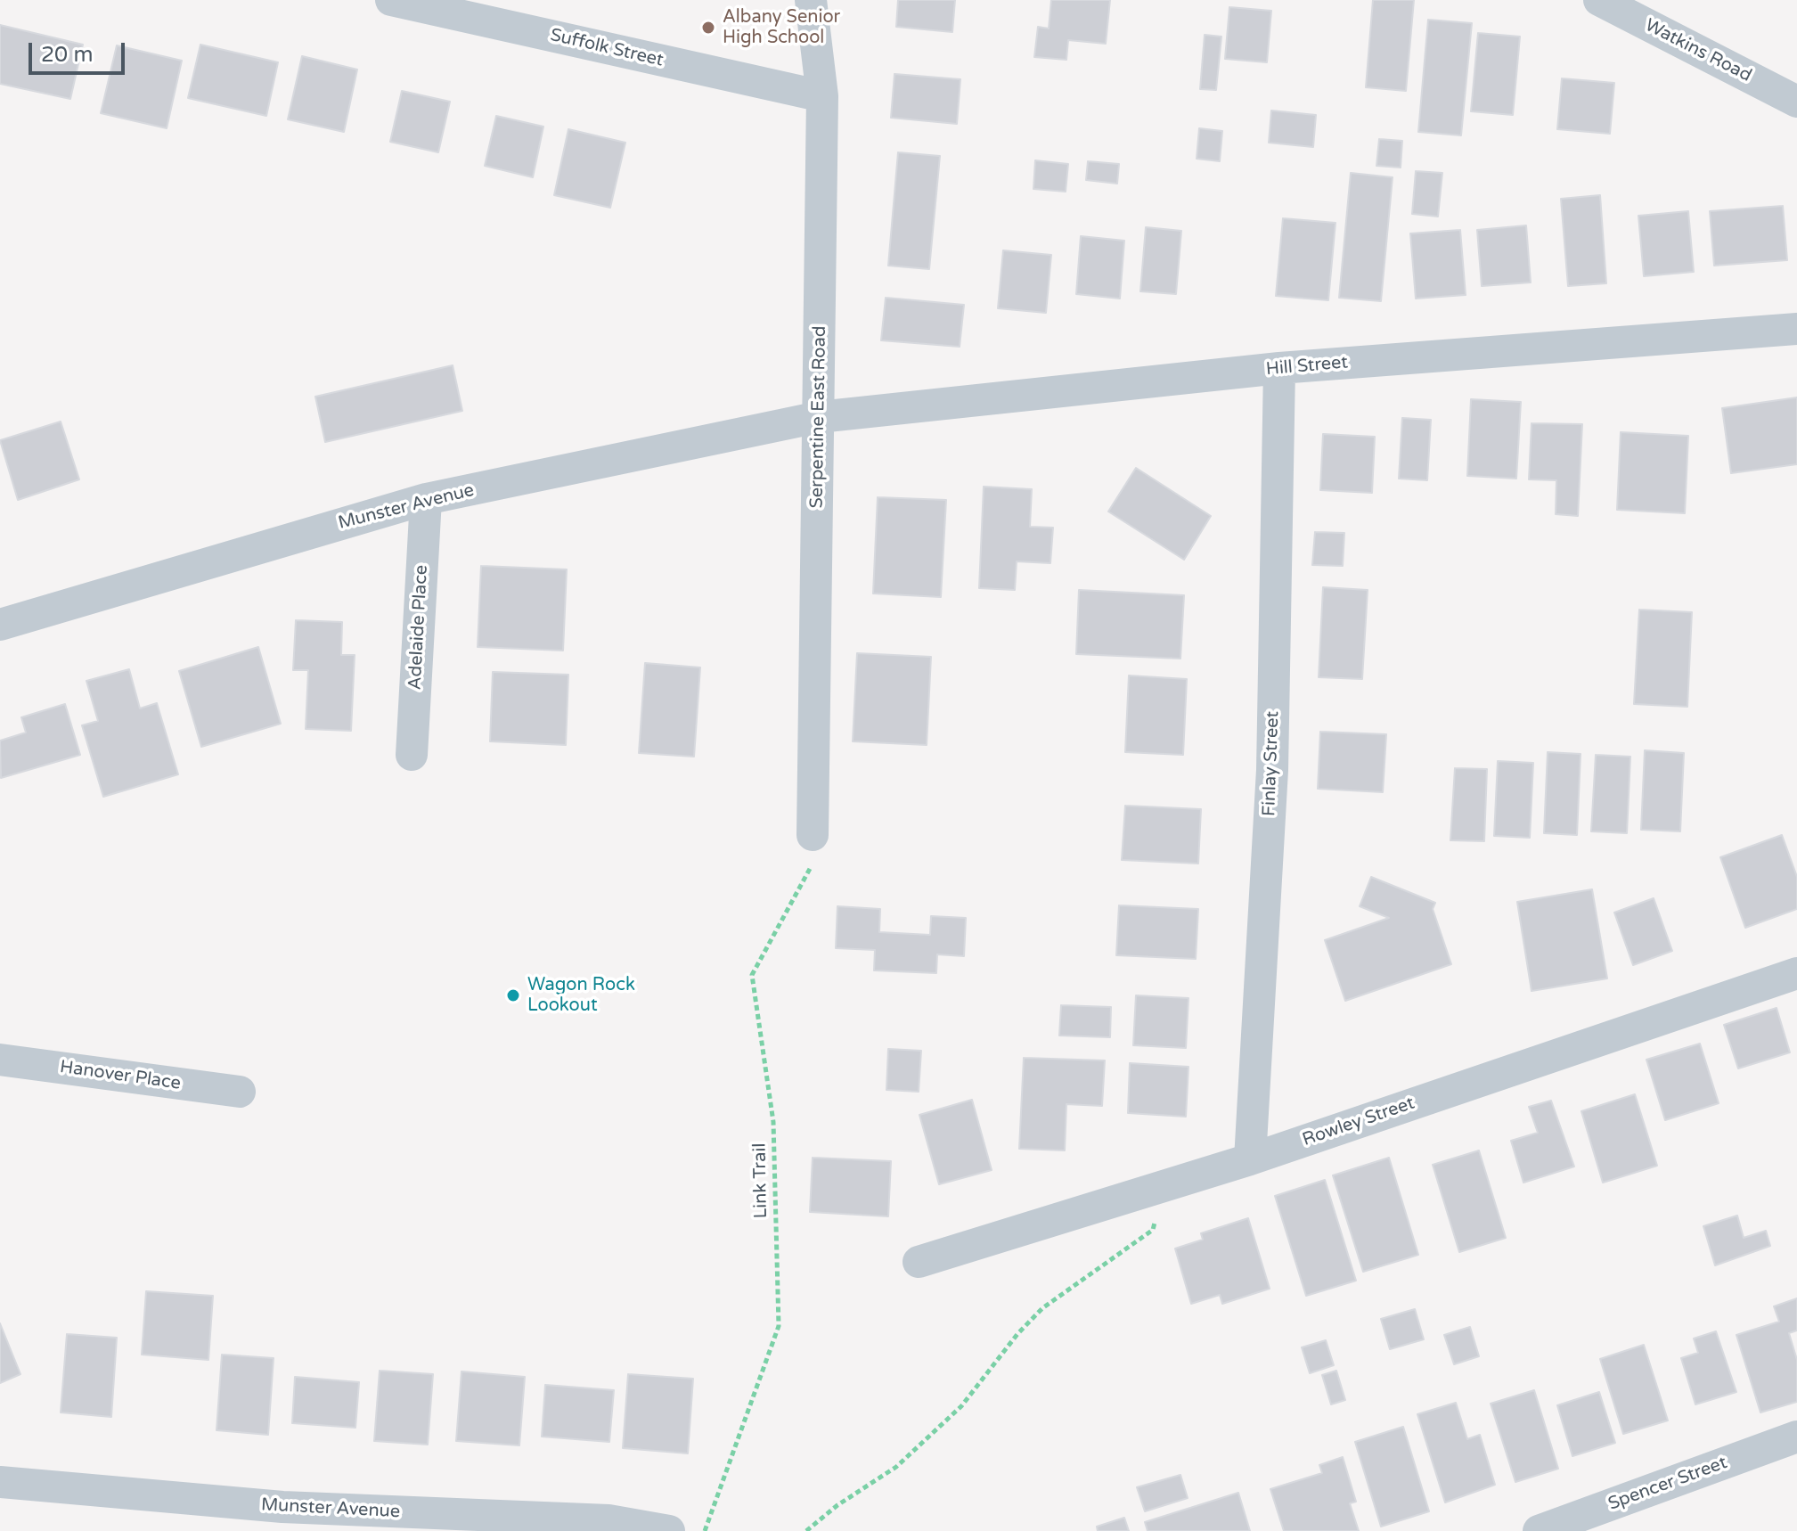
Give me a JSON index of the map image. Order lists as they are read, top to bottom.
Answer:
{
  "streets": {
    "street": [
      "Suffolk Street",
      "Watkins Road",
      "Hill Street",
      "Serpentine East Road",
      "Munster Avenue",
      "Adelaide Place",
      "Finlay Street",
      "Hanover Place",
      "Rowley Street",
      "Spencer Street"
    ],
    "path": ["Link Trail"]
  },
  "crossings": [
    ["Suffolk Street", "Serpentine East Road"],
    ["Hill Street", "Serpentine East Road"],
    ["Hill Street", "Munster Avenue"],
    ["Hill Street", "Finlay Street"],
    ["Serpentine East Road", "Munster Avenue"],
    ["Serpentine East Road", "Link Trail"],
    ["Munster Avenue", "Adelaide Place"],
    ["Finlay Street", "Rowley Street"]
  ],
  "places": ["Albany Senior High School", "Wagon Rock Lookout"],
  "scale_bar": "20 m"
}
